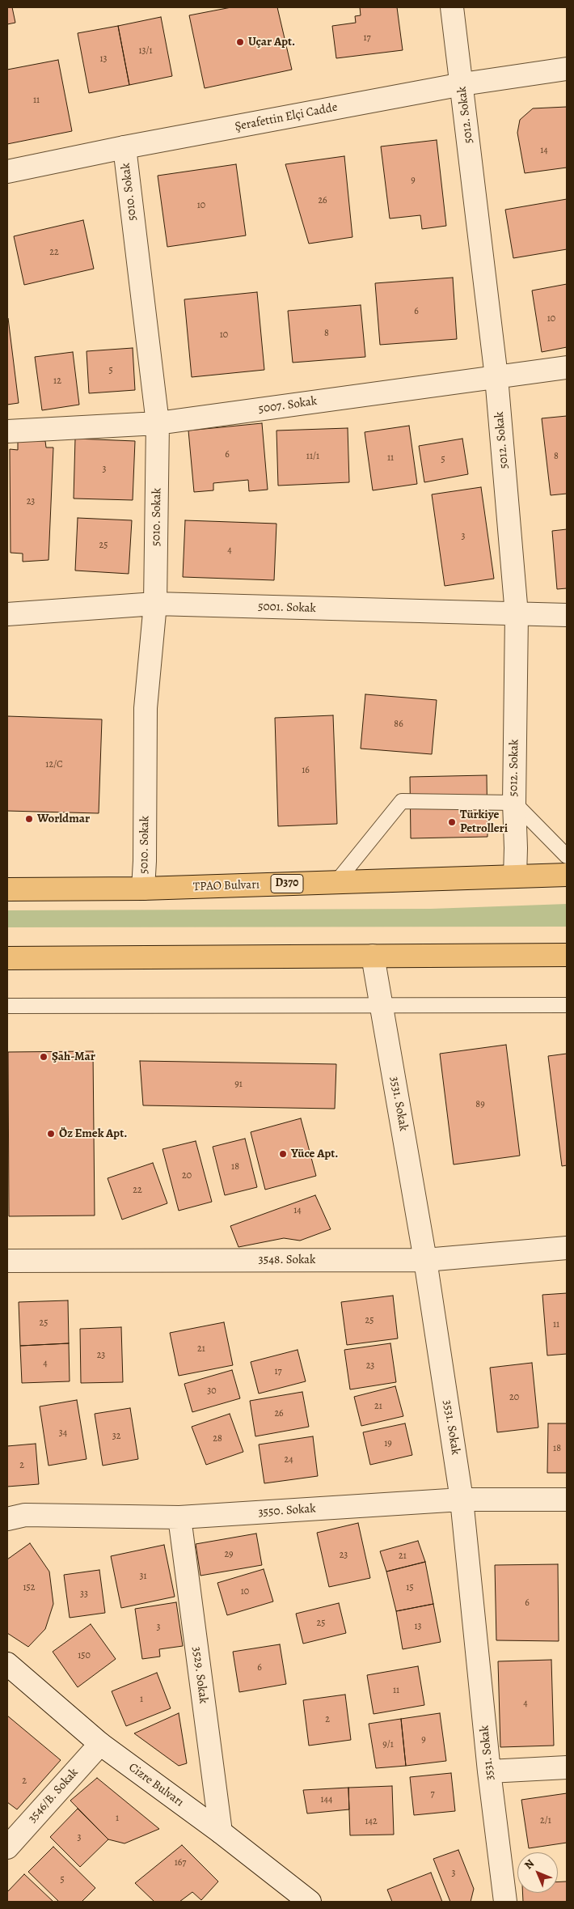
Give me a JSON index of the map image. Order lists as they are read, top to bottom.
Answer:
{
  "streets": {
    "highway": ["D370", "TPAO Bulvarı"],
    "street": [
      "5012. Sokak",
      "Şerafettin Elçi Cadde",
      "5010. Sokak",
      "5007. Sokak",
      "5001. Sokak",
      "3531. Sokak",
      "3548. Sokak",
      "3550. Sokak",
      "3529. Sokak",
      "Cizre Bulvarı",
      "3546/B. Sokak"
    ]
  },
  "crossings": [
    ["5012. Sokak", "Şerafettin Elçi Cadde"],
    ["5012. Sokak", "5007. Sokak"],
    ["5012. Sokak", "5001. Sokak"],
    ["5012. Sokak", "TPAO Bulvarı"],
    ["Şerafettin Elçi Cadde", "5010. Sokak"],
    ["5010. Sokak", "5007. Sokak"],
    ["5010. Sokak", "5001. Sokak"],
    ["5010. Sokak", "TPAO Bulvarı"],
    ["3531. Sokak", "3548. Sokak"],
    ["3531. Sokak", "3550. Sokak"],
    ["3550. Sokak", "3529. Sokak"],
    ["3529. Sokak", "Cizre Bulvarı"],
    ["Cizre Bulvarı", "3546/B. Sokak"]
  ],
  "places": [
    "Uçar Apt.",
    "Worldmar",
    "Türkiye Petrolleri",
    "Şah-Mar",
    "Öz Emek Apt.",
    "Yüce Apt."
  ],
  "house_numbers": [
    "17",
    "13/1",
    "13",
    "11",
    "14",
    "9",
    "26",
    "10",
    "22",
    "6",
    "10",
    "8",
    "10",
    "5",
    "12",
    "6",
    "11/1",
    "8",
    "11",
    "5",
    "3",
    "23",
    "3",
    "25",
    "4",
    "86",
    "12/C",
    "16",
    "91",
    "89",
    "18",
    "20",
    "22",
    "14",
    "25",
    "25",
    "11",
    "21",
    "23",
    "4",
    "23",
    "17",
    "30",
    "20",
    "21",
    "26",
    "34",
    "32",
    "28",
    "19",
    "18",
    "24",
    "2",
    "29",
    "23",
    "21",
    "31",
    "152",
    "15",
    "10",
    "33",
    "6",
    "25",
    "13",
    "3",
    "150",
    "6",
    "11",
    "1",
    "4",
    "2",
    "9",
    "9/1",
    "2",
    "7",
    "144",
    "1",
    "2/1",
    "142",
    "3",
    "167",
    "3",
    "5"
  ],
  "north": "top left"
}
